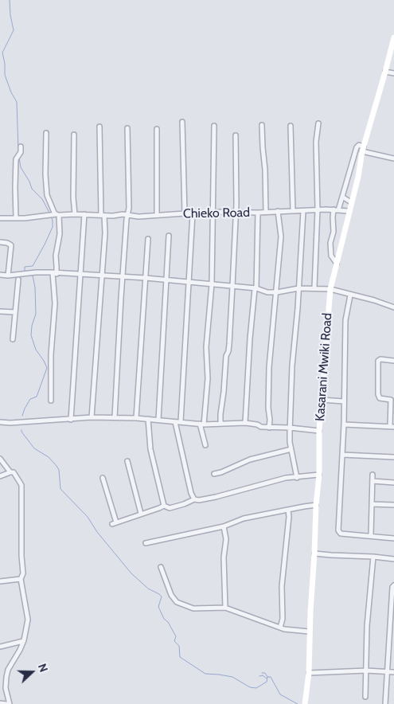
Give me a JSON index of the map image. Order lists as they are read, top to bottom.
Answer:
{
  "streets": {
    "main road": ["Kasarani Mwiki Road"],
    "street": ["Chieko Road"]
  },
  "crossings": [
    ["Chieko Road", "Kasarani Mwiki Road"]
  ],
  "north": "right"
}
